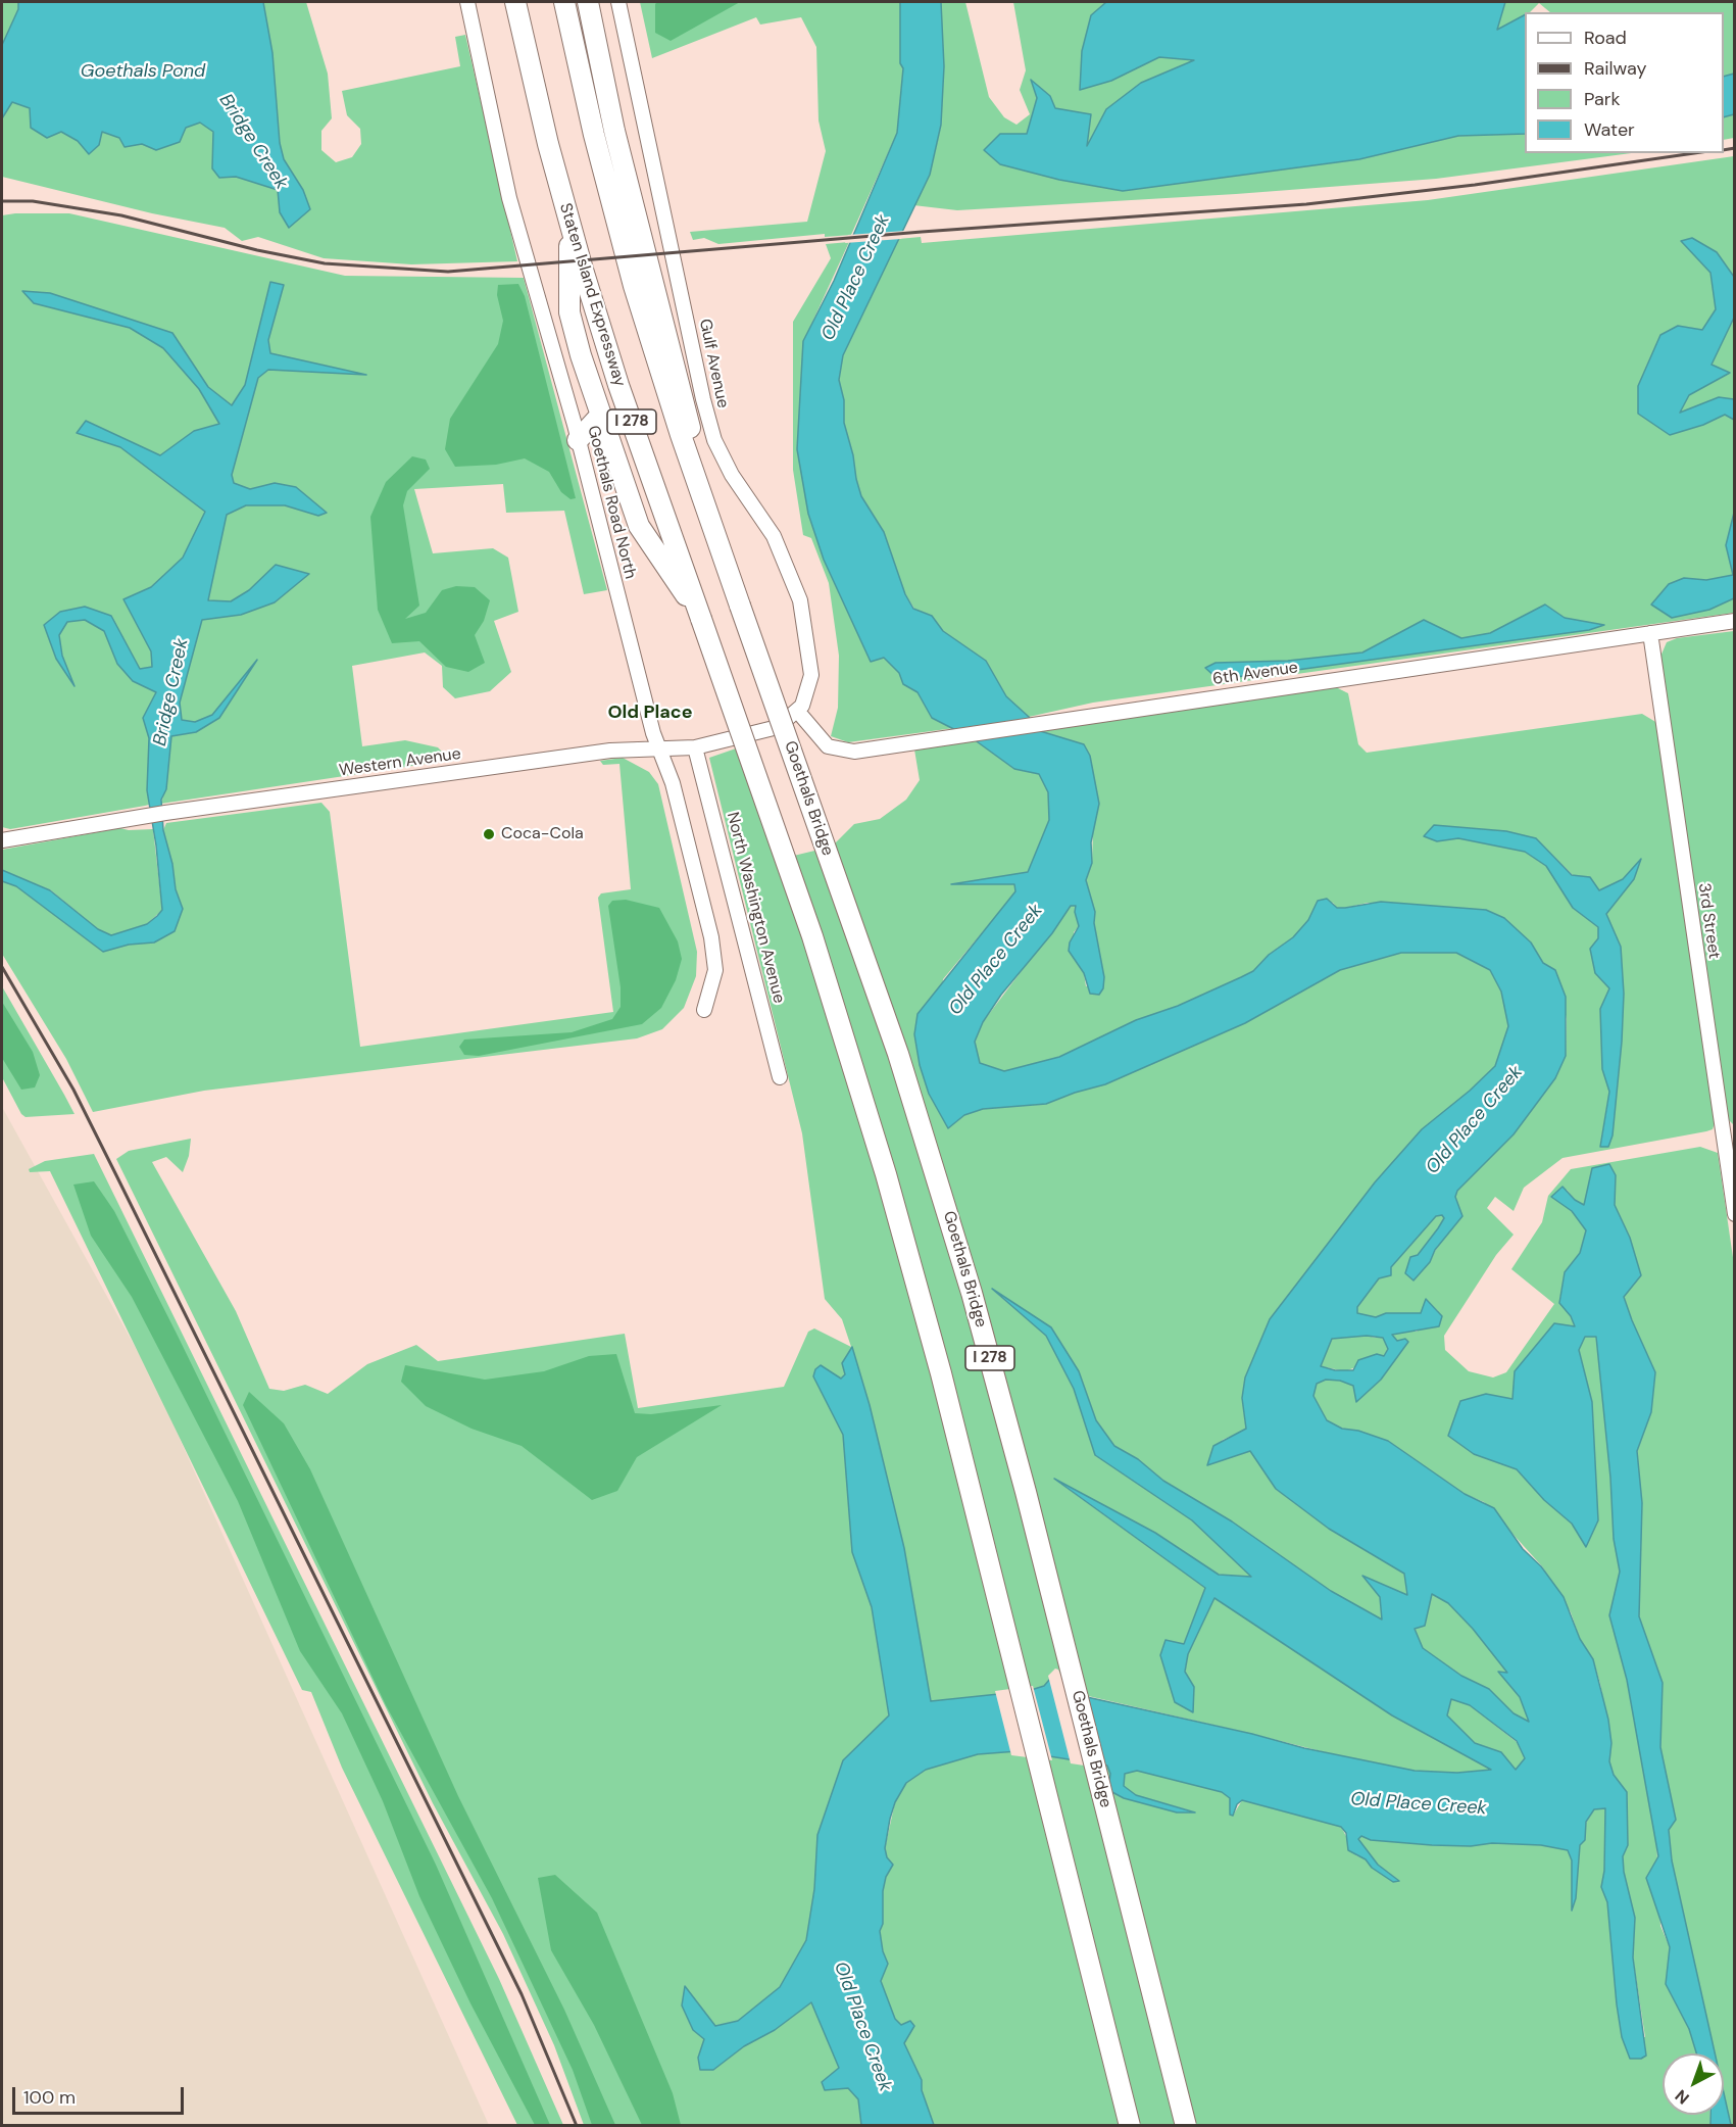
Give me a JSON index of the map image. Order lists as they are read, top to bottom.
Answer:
{
  "streets": {
    "highway": ["Staten Island Expressway", "I 278", "Goethals Bridge"],
    "street": [
      "Gulf Avenue",
      "Goethals Road North",
      "6th Avenue",
      "Western Avenue",
      "North Washington Avenue",
      "3rd Street"
    ]
  },
  "crossings": [
    ["Staten Island Expressway", "I 278"],
    ["Gulf Avenue", "6th Avenue"],
    ["Gulf Avenue", "Western Avenue"],
    ["I 278", "Goethals Bridge"],
    ["Goethals Road North", "Western Avenue"],
    ["6th Avenue", "Western Avenue"],
    ["6th Avenue", "3rd Street"],
    ["Western Avenue", "North Washington Avenue"]
  ],
  "districts": ["Old Place"],
  "water": ["Goethals Pond", "Bridge Creek", "Old Place Creek"],
  "places": ["Coca-Cola"],
  "legend": [
    "Road",
    "Railway",
    "Park",
    "Water"
  ],
  "scale_bar": "100 m",
  "north": "bottom left"
}
